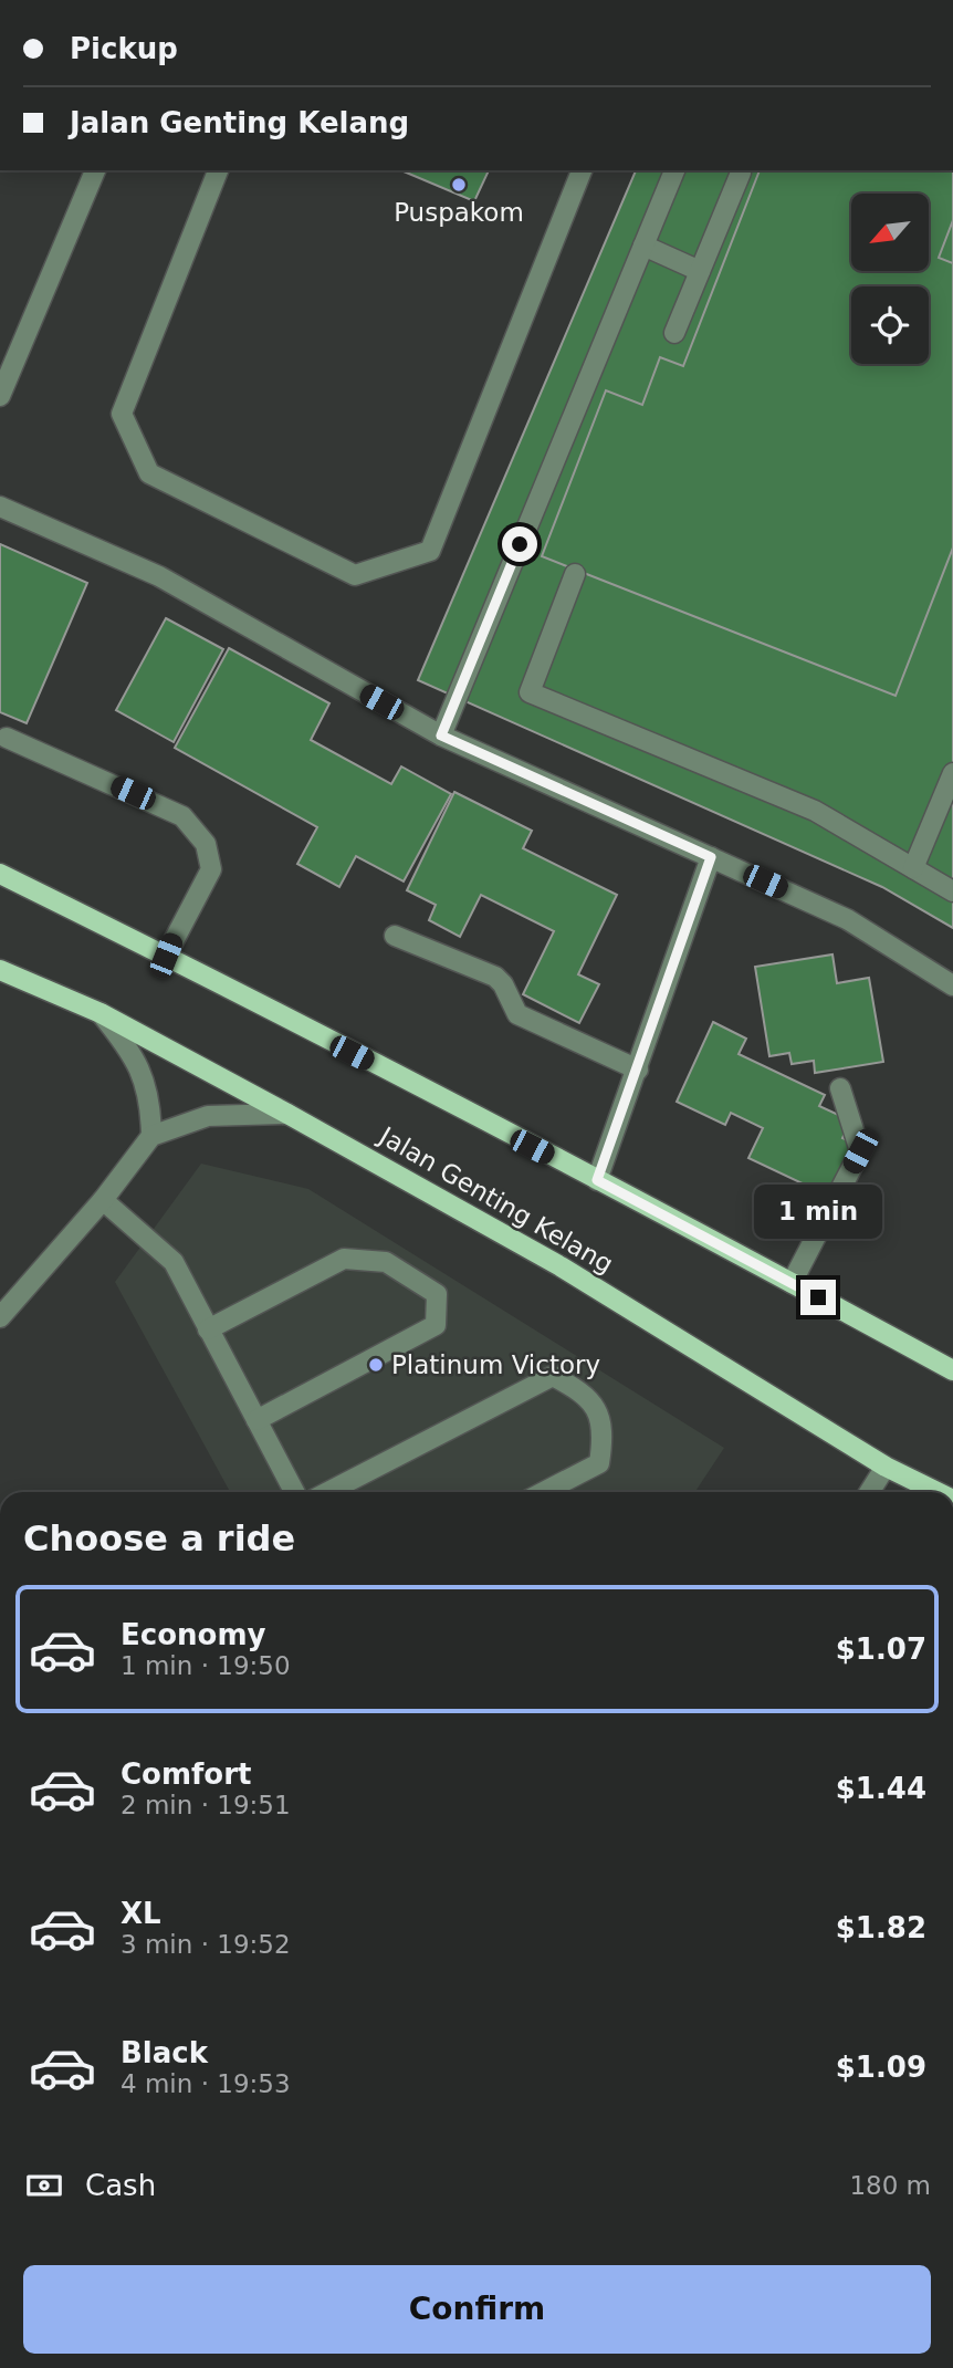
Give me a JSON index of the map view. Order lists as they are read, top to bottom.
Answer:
{
  "streets": {
    "main road": ["Jalan Genting Kelang"]
  },
  "places": ["Puspakom", "Platinum Victory"],
  "north": "bottom left",
  "page": {
    "banner": ["Pickup", "Jalan Genting Kelang"],
    "bubble": "1 min",
    "heading": "Choose a ride",
    "list": [
      {
        "name": "Economy",
        "note": "1 min · 19:50",
        "value": "$1.07"
      },
      {
        "name": "Comfort",
        "note": "2 min · 19:51",
        "value": "$1.44"
      },
      {
        "name": "XL",
        "note": "3 min · 19:52",
        "value": "$1.82"
      },
      {
        "name": "Black",
        "note": "4 min · 19:53",
        "value": "$1.09"
      }
    ],
    "pay": ["Cash", "180 m"],
    "buttons": "Confirm"
  }
}
